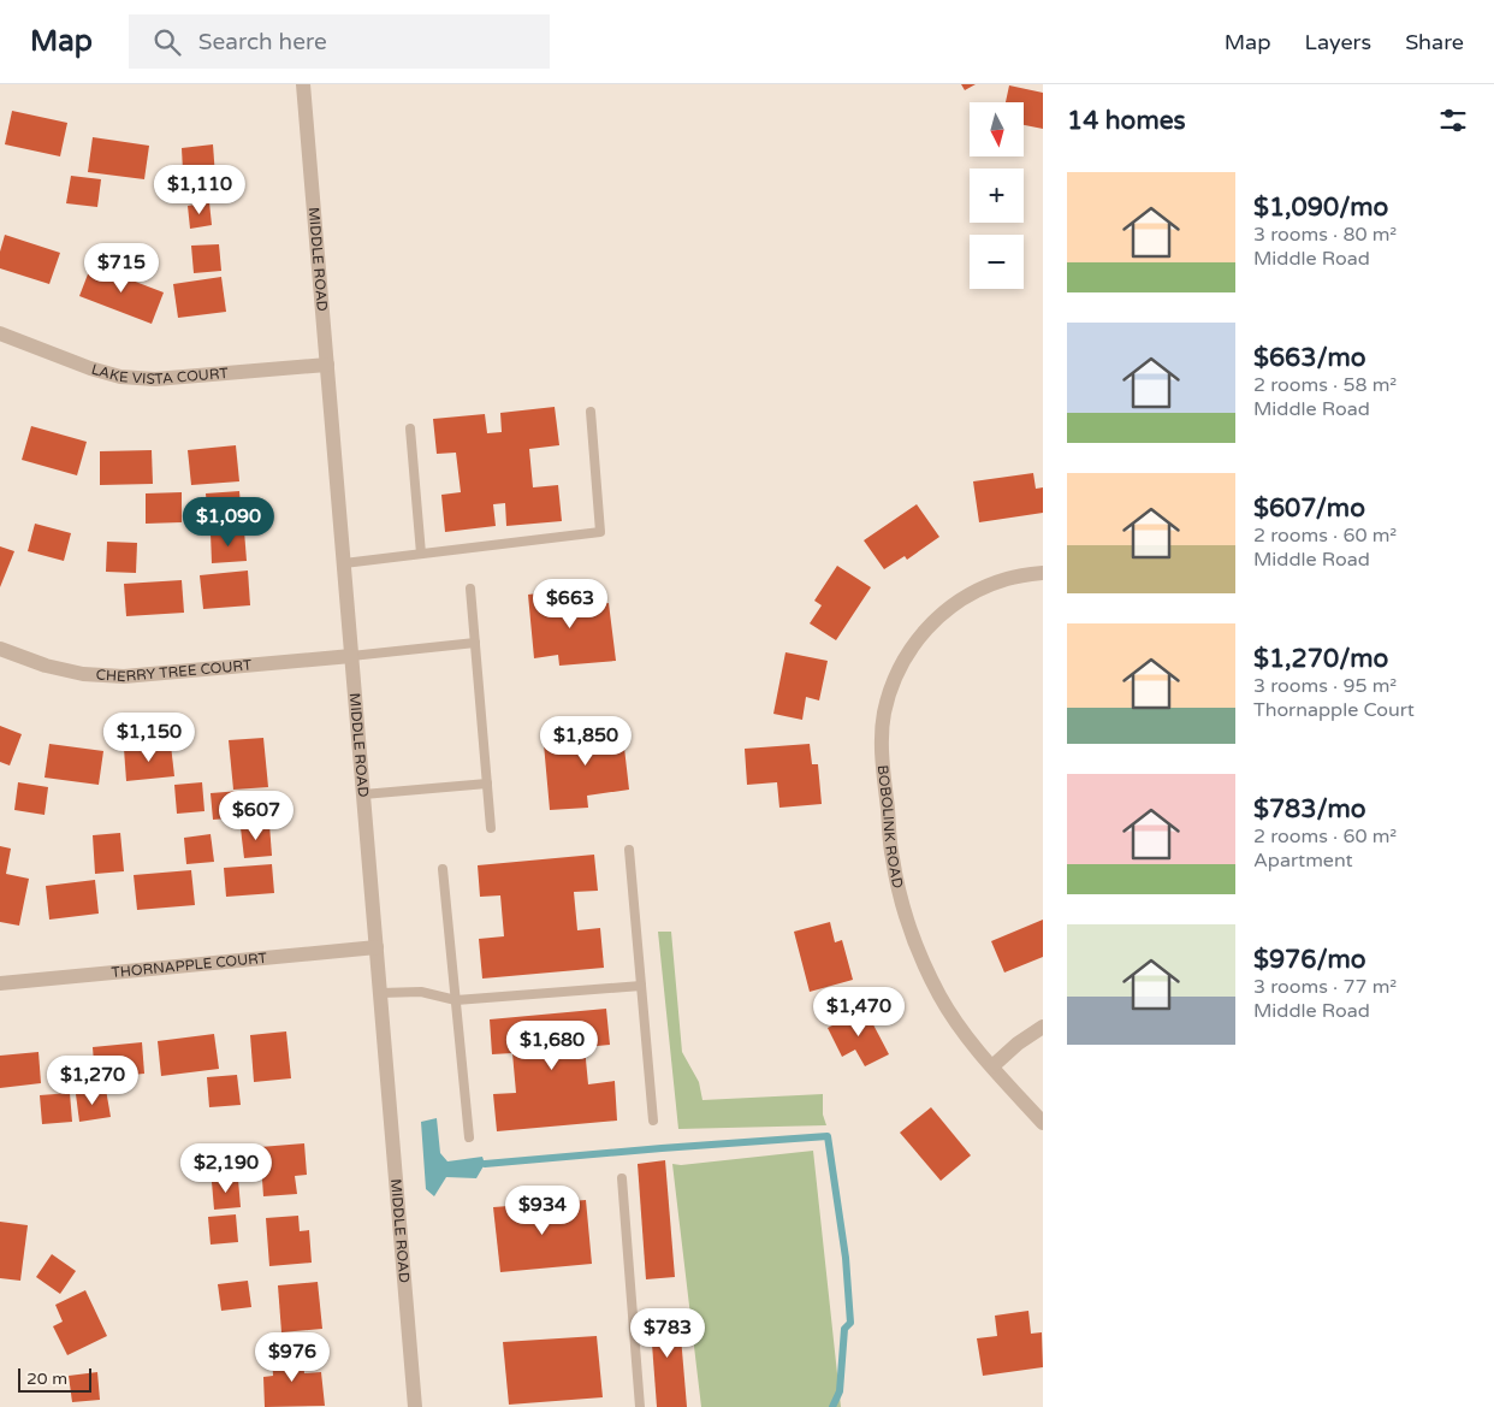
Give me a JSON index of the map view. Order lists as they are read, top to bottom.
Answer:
{
  "streets": {
    "street": [
      "MIDDLE ROAD",
      "LAKE VISTA COURT",
      "CHERRY TREE COURT",
      "BOBOLINK ROAD",
      "THORNAPPLE COURT"
    ]
  },
  "crossings": [
    ["MIDDLE ROAD", "LAKE VISTA COURT"],
    ["MIDDLE ROAD", "CHERRY TREE COURT"],
    ["MIDDLE ROAD", "THORNAPPLE COURT"]
  ],
  "scale_bar": "20 m",
  "north": "bottom",
  "page": {
    "header": "Map",
    "search": "Search here",
    "nav": ["Map", "Layers", "Share"],
    "heading": "14 homes",
    "map_buttons": ["+", "−"],
    "list": [
      {
        "name": "$1,090/mo",
        "note": "3 rooms · 80 m² · Middle Road"
      },
      {
        "name": "$663/mo",
        "note": "2 rooms · 58 m² · Middle Road"
      },
      {
        "name": "$607/mo",
        "note": "2 rooms · 60 m² · Middle Road"
      },
      {
        "name": "$1,270/mo",
        "note": "3 rooms · 95 m² · Thornapple Court"
      },
      {
        "name": "$783/mo",
        "note": "2 rooms · 60 m² · Apartment"
      },
      {
        "name": "$976/mo",
        "note": "3 rooms · 77 m² · Middle Road"
      }
    ],
    "price": [
      "$1,110",
      "$715",
      "$1,090",
      "$663",
      "$1,150",
      "$1,850",
      "$607",
      "$1,470",
      "$1,680",
      "$1,270",
      "$2,190",
      "$934",
      "$783",
      "$976"
    ],
    "scale": "20 m"
  }
}
